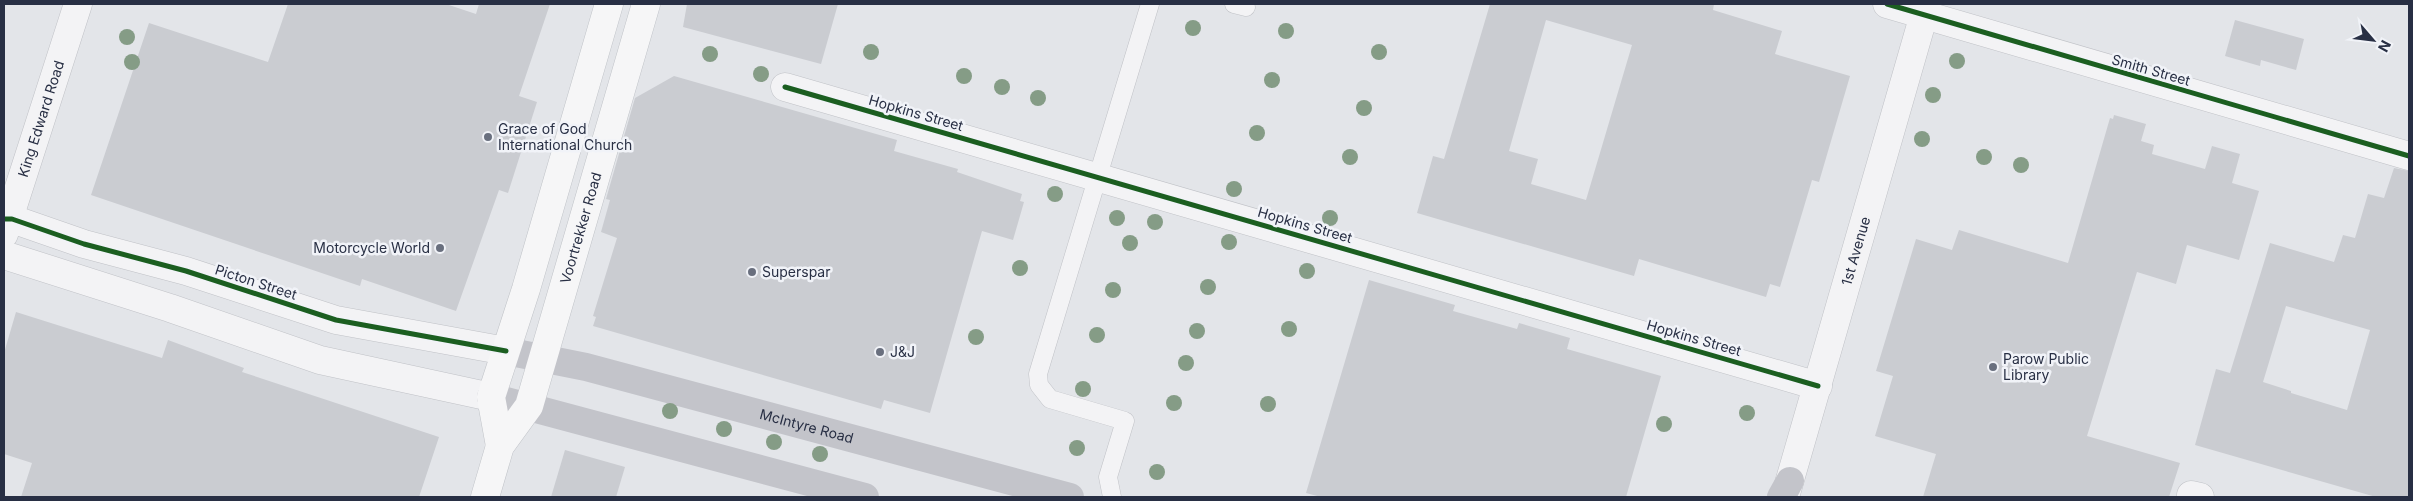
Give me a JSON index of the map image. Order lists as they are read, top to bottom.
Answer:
{
  "streets": {
    "main road": ["Voortrekker Road", "Picton Street", "McIntyre Road"],
    "street": [
      "Smith Street",
      "Hopkins Street",
      "King Edward Road",
      "1st Avenue"
    ]
  },
  "crossings": [
    ["Smith Street", "1st Avenue"],
    ["Hopkins Street", "1st Avenue"],
    ["King Edward Road", "Picton Street"],
    ["Voortrekker Road", "Picton Street"],
    ["Voortrekker Road", "McIntyre Road"],
    ["Picton Street", "McIntyre Road"]
  ],
  "places": [
    "Grace of God International Church",
    "Motorcycle World",
    "Superspar",
    "J&J",
    "Parow Public Library"
  ],
  "north": "bottom right"
}
